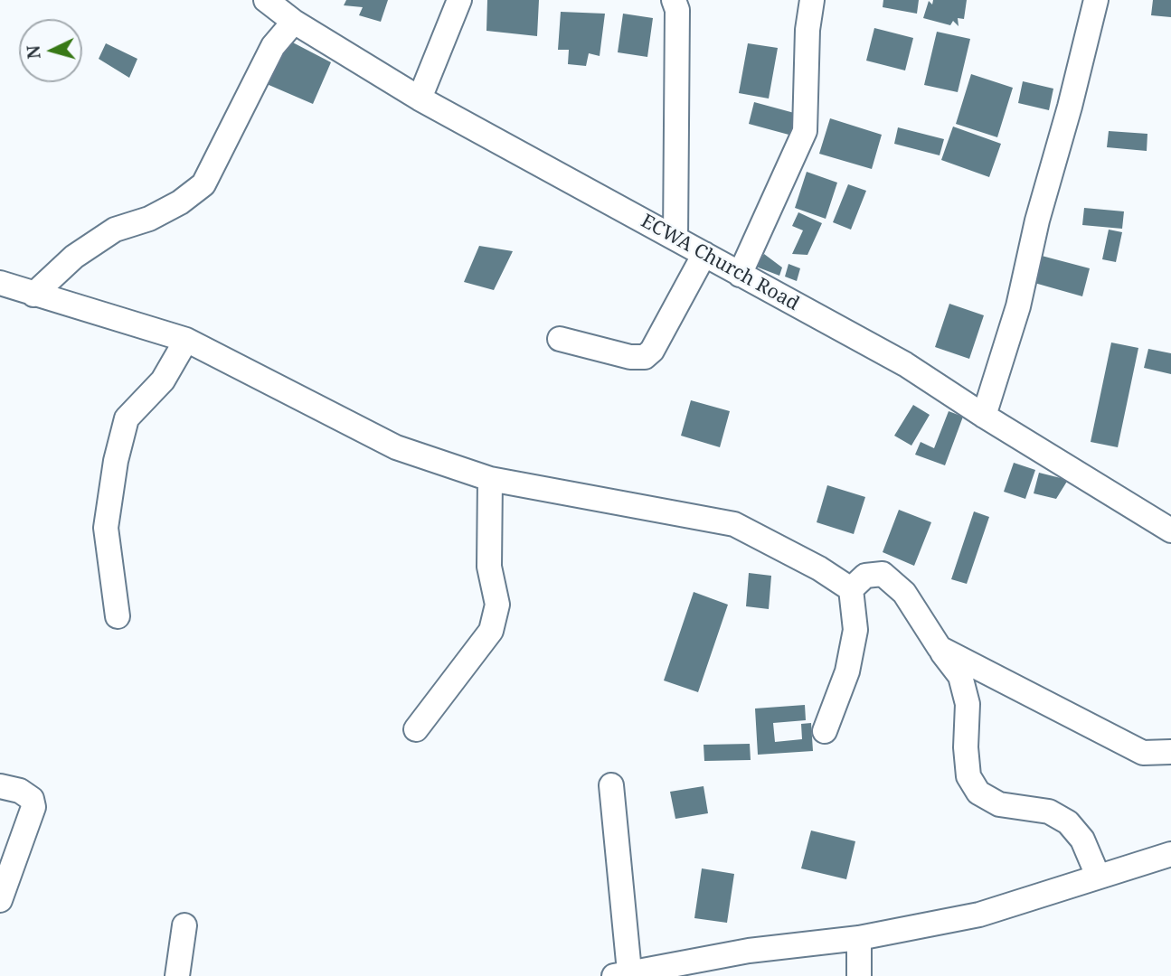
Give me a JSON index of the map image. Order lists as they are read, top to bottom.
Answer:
{
  "streets": {
    "street": ["ECWA Church Road"]
  },
  "north": "left"
}
